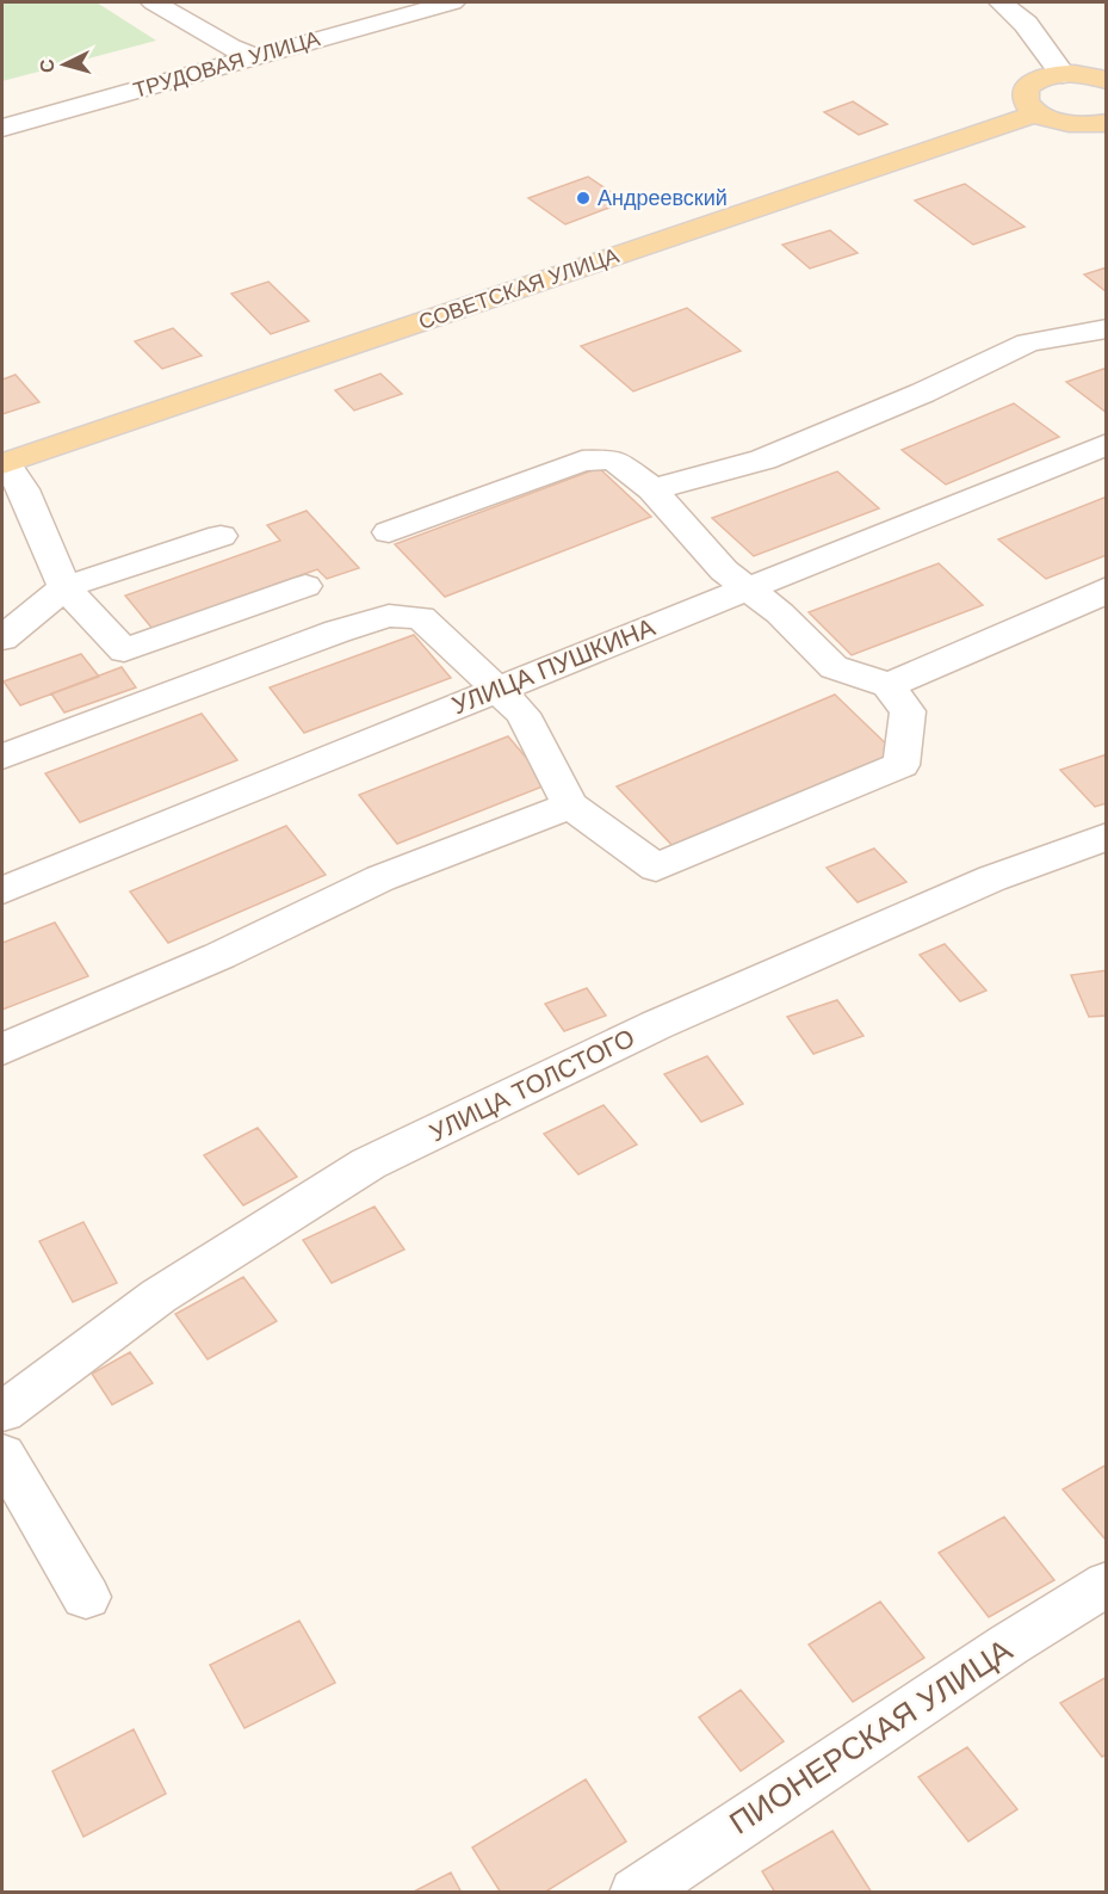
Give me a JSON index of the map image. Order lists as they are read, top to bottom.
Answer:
{
  "streets": {
    "main road": ["СОВЕТСКАЯ УЛИЦА"],
    "street": [
      "ТРУДОВАЯ УЛИЦА",
      "УЛИЦА ПУШКИНА",
      "УЛИЦА ТОЛСТОГО",
      "ПИОНЕРСКАЯ УЛИЦА"
    ]
  },
  "places": ["Андреевский"],
  "north": "left"
}
